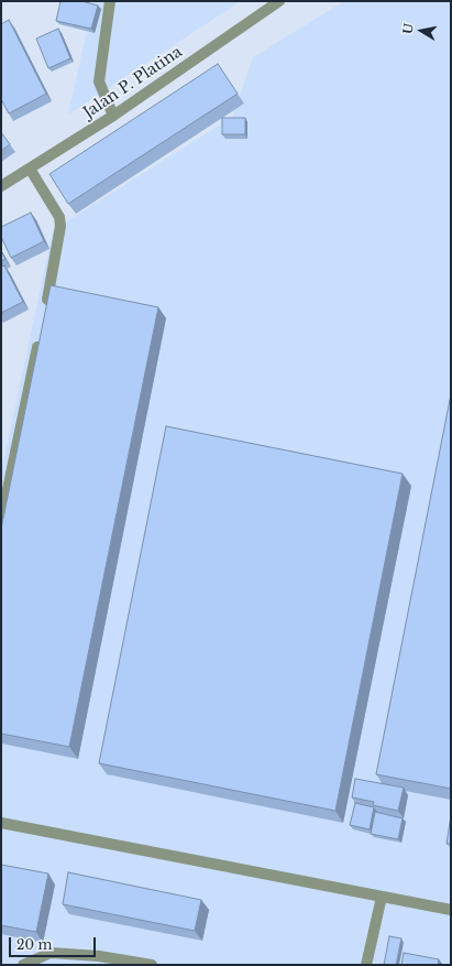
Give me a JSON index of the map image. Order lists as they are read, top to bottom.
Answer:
{
  "streets": {
    "street": ["Jalan P. Platina"]
  },
  "scale_bar": "20 m",
  "north": "left"
}
